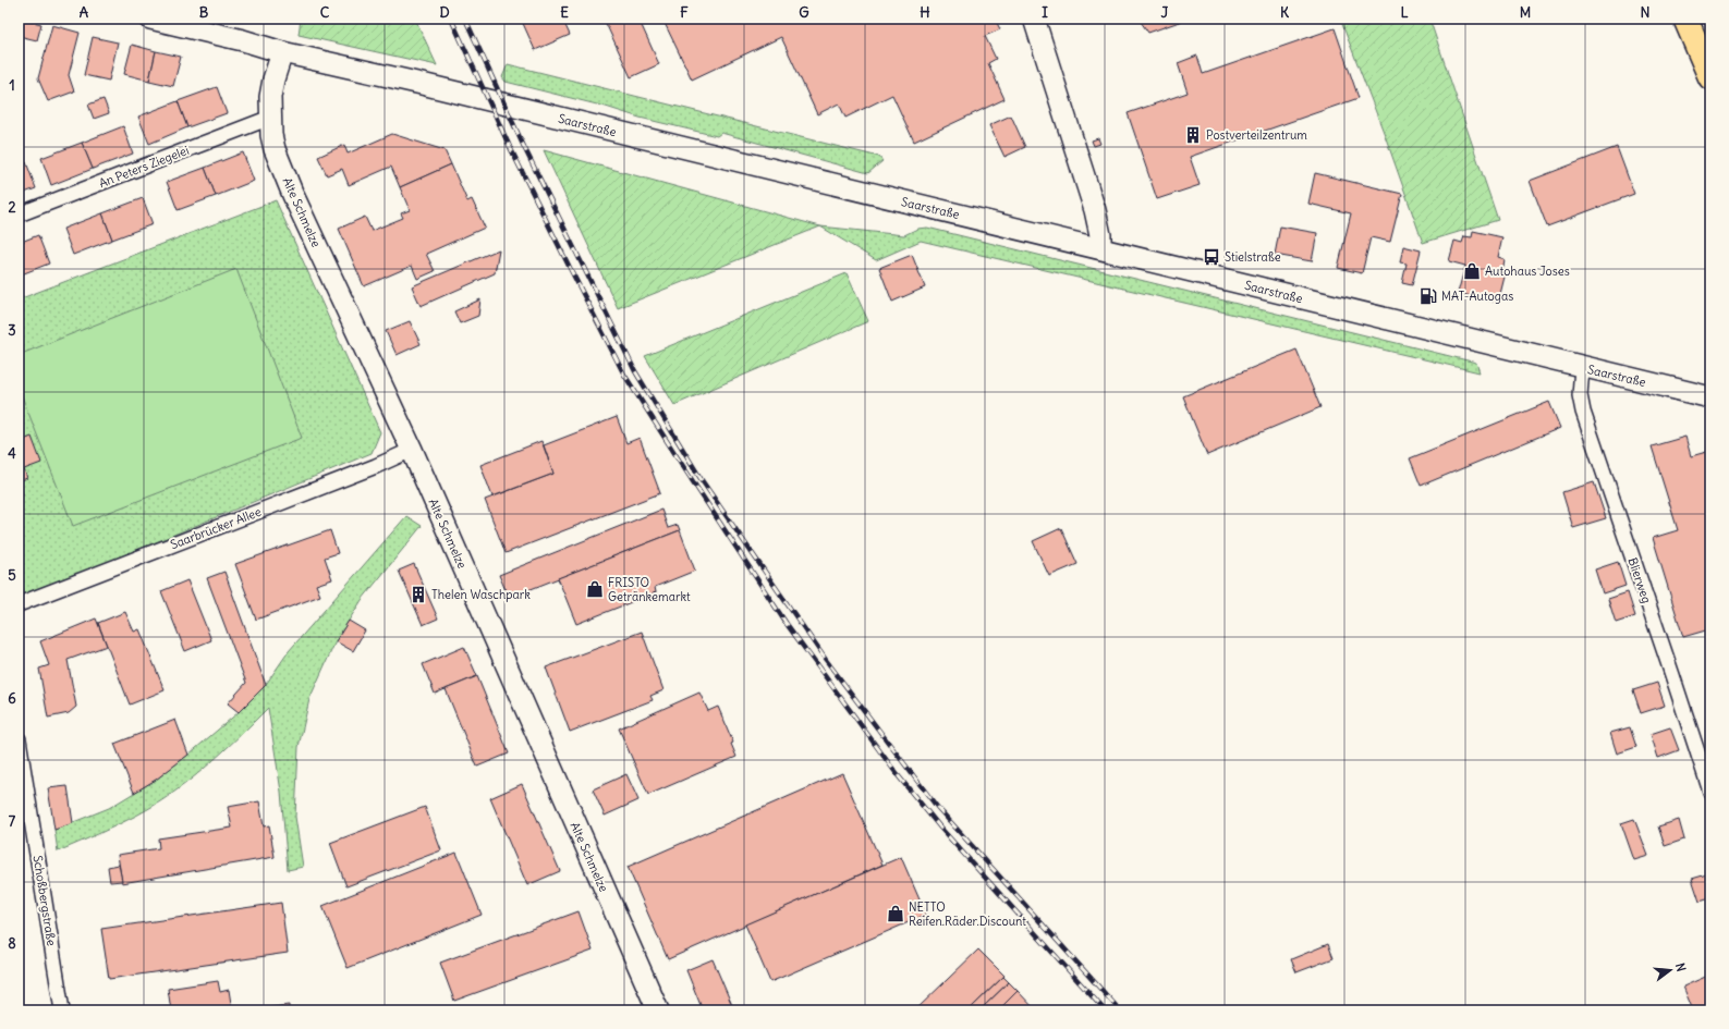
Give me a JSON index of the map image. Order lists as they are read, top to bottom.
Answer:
{
  "streets": {
    "main road": ["Saarstraße", "Alte Schmelze"],
    "street": [
      "An Peters Ziegelei",
      "Saarbrücker Allee",
      "Blierweg",
      "Schoßbergstraße"
    ]
  },
  "crossings": [
    ["Saarstraße", "Alte Schmelze"],
    ["Saarstraße", "Blierweg"],
    ["An Peters Ziegelei", "Alte Schmelze"],
    ["Alte Schmelze", "Saarbrücker Allee"]
  ],
  "places": {
    "building": ["Postverteilzentrum", "Thelen Waschpark"],
    "bus stop": ["Stielstraße"],
    "shop": ["Autohaus Joses", "FRISTO Getränkemarkt", "NETTO Reifen.Räder.Discount"],
    "fuel station": ["MAT-Autogas"]
  },
  "north": "right",
  "grid": {
    "columns": [
      "A",
      "B",
      "C",
      "D",
      "E",
      "F",
      "G",
      "H",
      "I",
      "J",
      "K",
      "L",
      "M",
      "N"
    ],
    "rows": [
      "1",
      "2",
      "3",
      "4",
      "5",
      "6",
      "7",
      "8"
    ]
  }
}
